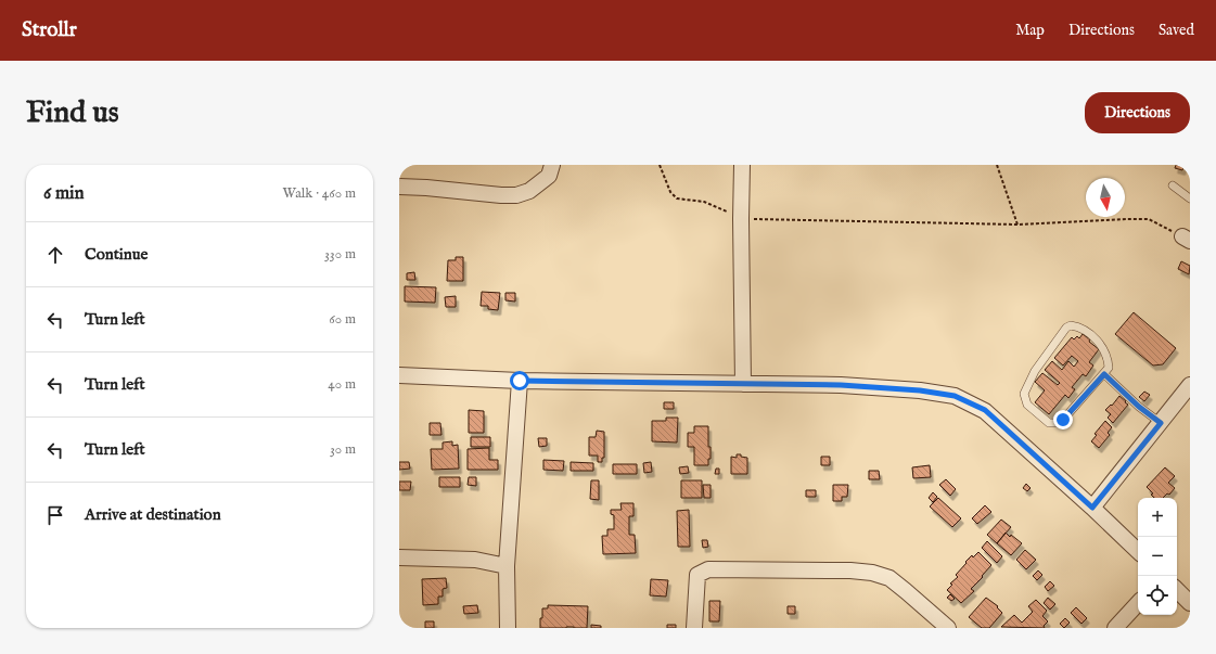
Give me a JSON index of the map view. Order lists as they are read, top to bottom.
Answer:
{
  "north": "bottom",
  "page": {
    "header": "Strollr",
    "nav": ["Map", "Directions", "Saved"],
    "buttons": "Directions",
    "title": "Find us",
    "heading": ["6 min", "Walk · 460 m"],
    "list": [
      ["Continue", "330 m"],
      ["Turn left", "60 m"],
      ["Turn left", "40 m"],
      ["Turn left", "30 m"],
      "Arrive at destination"
    ],
    "map_buttons": ["+", "−"]
  }
}
